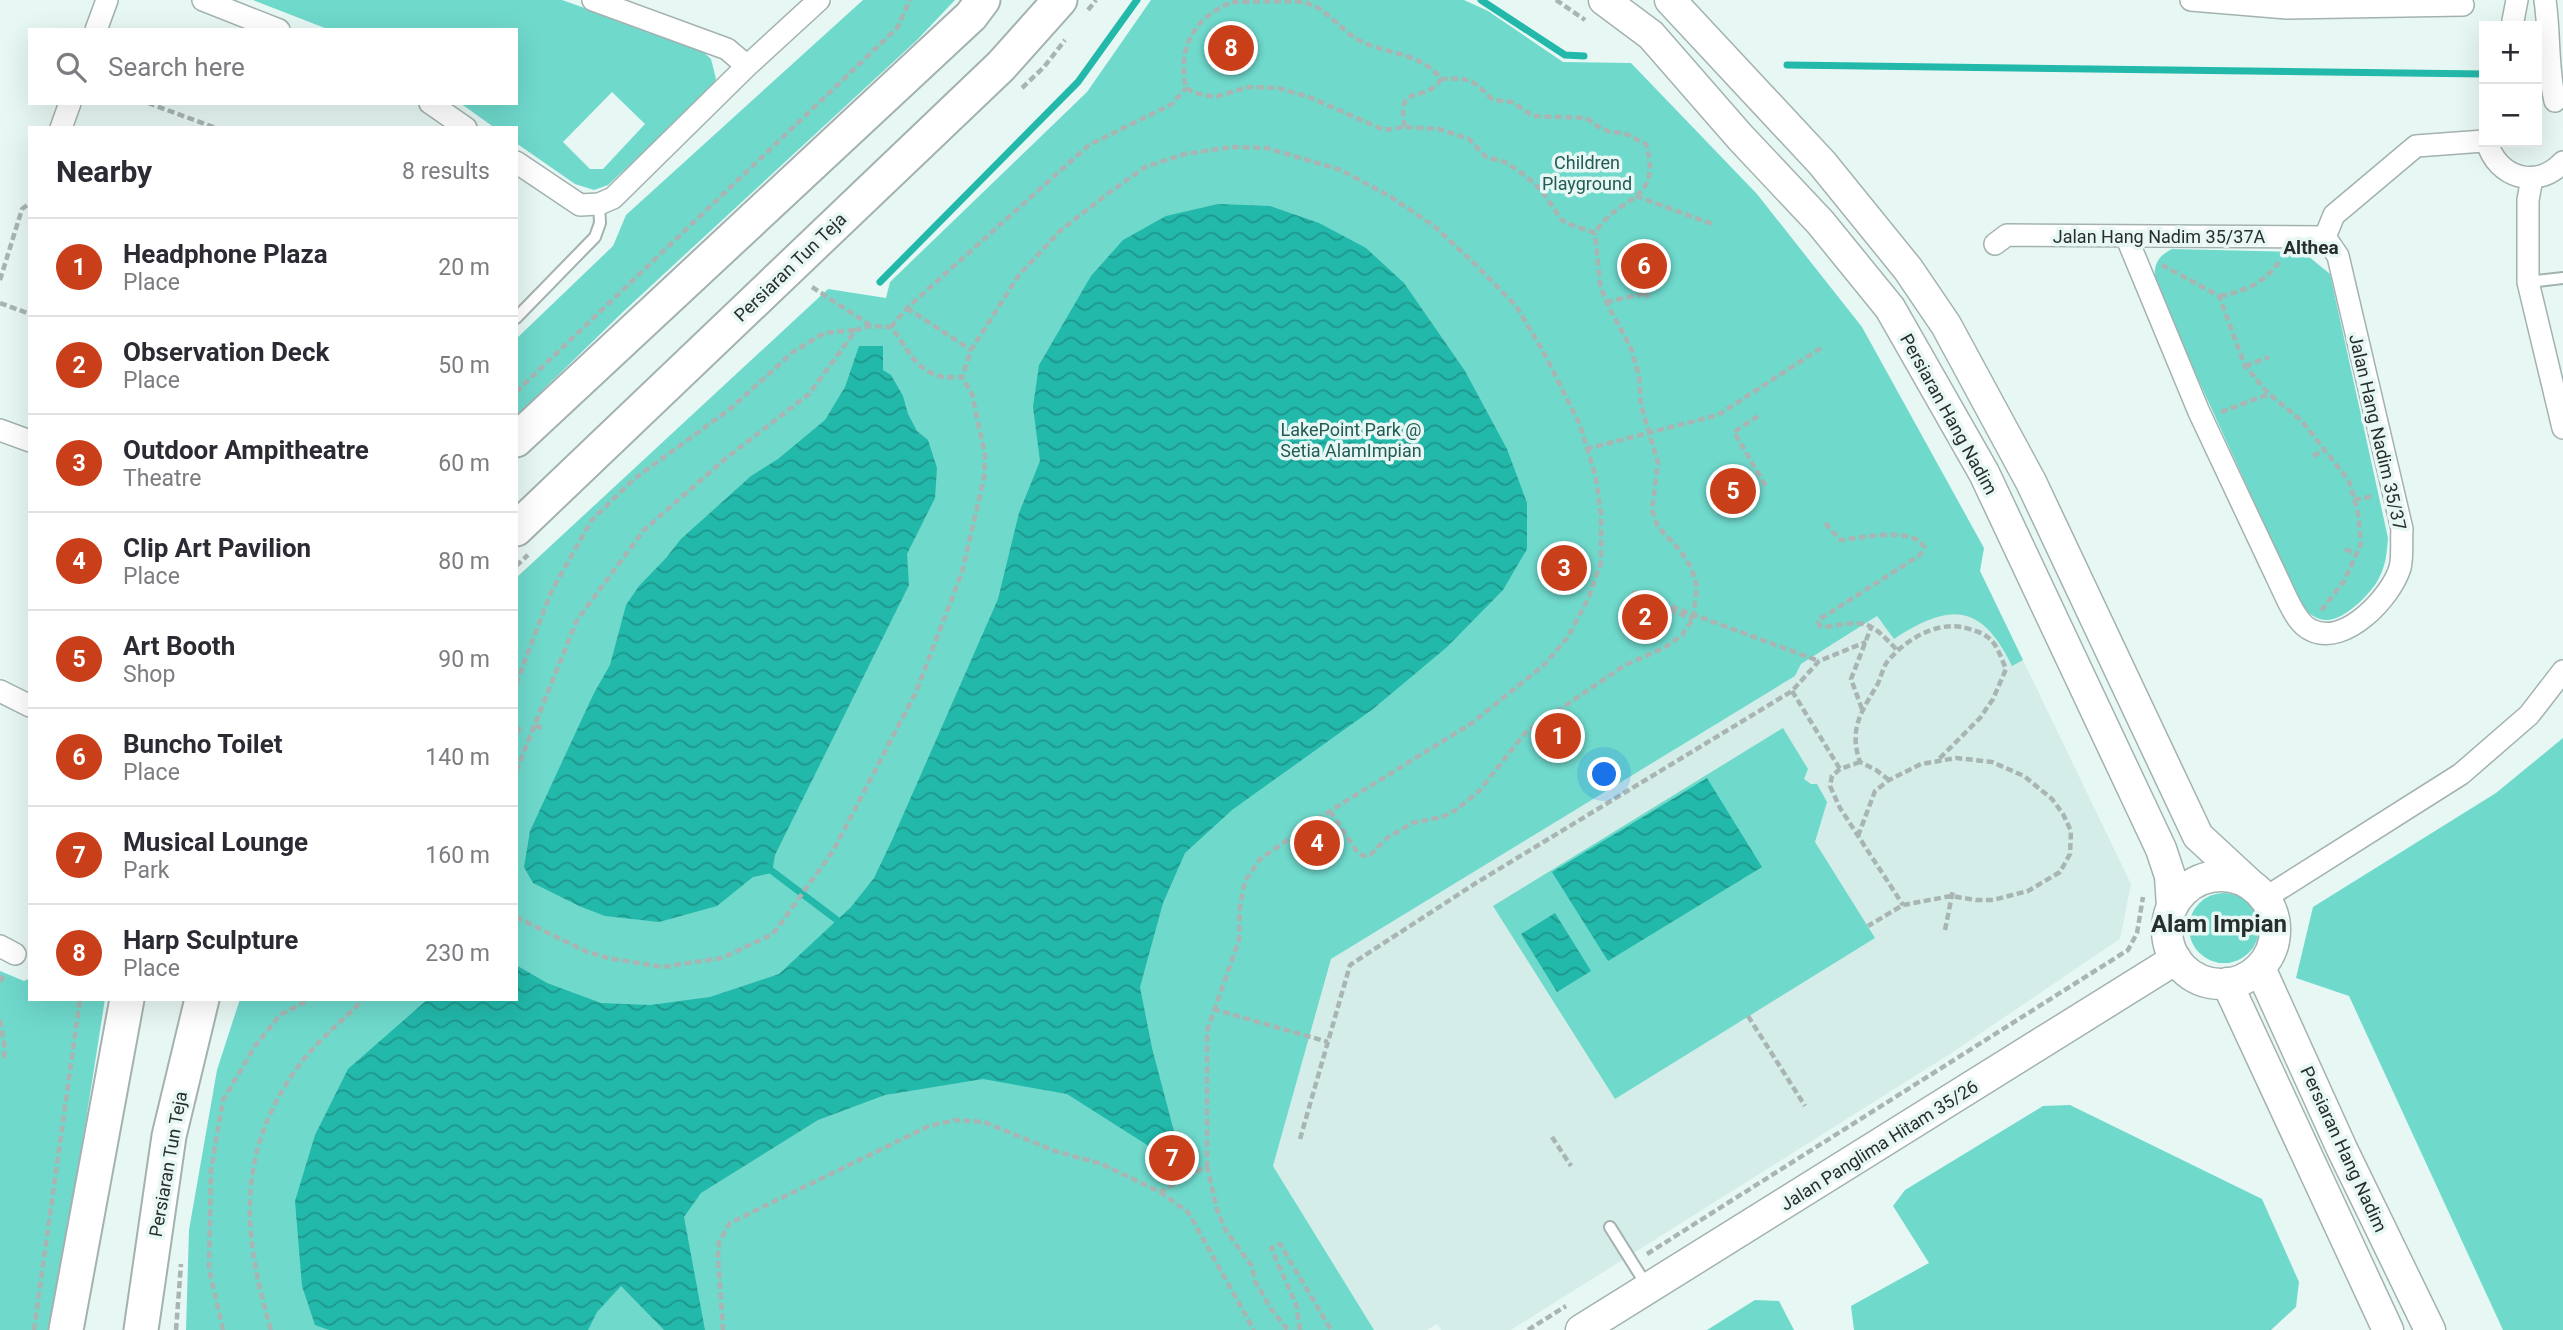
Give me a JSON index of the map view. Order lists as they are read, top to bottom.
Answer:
{
  "streets": {
    "main road": ["Persiaran Tun Teja"],
    "street": [
      "Jalan Hang Nadim 35/37A",
      "Persiaran Hang Nadim",
      "Jalan Hang Nadim 35/37",
      "Jalan Panglima Hitam 35/26"
    ]
  },
  "crossings": [
    ["Jalan Hang Nadim 35/37A", "Jalan Hang Nadim 35/37"],
    ["Persiaran Hang Nadim", "Jalan Panglima Hitam 35/26"]
  ],
  "districts": ["Althea", "Alam Impian"],
  "parks": ["Children Playground", "LakePoint Park @ Setia AlamImpian"],
  "page": {
    "map_buttons": ["+", "−"],
    "pins": [
      "8",
      "6",
      "5",
      "3",
      "2",
      "1",
      "4",
      "7"
    ],
    "search": "Search here",
    "heading": ["Nearby", "8 results"],
    "list": [
      {
        "mark": "1",
        "name": "Headphone Plaza",
        "note": "Place",
        "value": "20 m"
      },
      {
        "mark": "2",
        "name": "Observation Deck",
        "note": "Place",
        "value": "50 m"
      },
      {
        "mark": "3",
        "name": "Outdoor Ampitheatre",
        "note": "Theatre",
        "value": "60 m"
      },
      {
        "mark": "4",
        "name": "Clip Art Pavilion",
        "note": "Place",
        "value": "80 m"
      },
      {
        "mark": "5",
        "name": "Art Booth",
        "note": "Shop",
        "value": "90 m"
      },
      {
        "mark": "6",
        "name": "Buncho Toilet",
        "note": "Place",
        "value": "140 m"
      },
      {
        "mark": "7",
        "name": "Musical Lounge",
        "note": "Park",
        "value": "160 m"
      },
      {
        "mark": "8",
        "name": "Harp Sculpture",
        "note": "Place",
        "value": "230 m"
      }
    ]
  }
}
